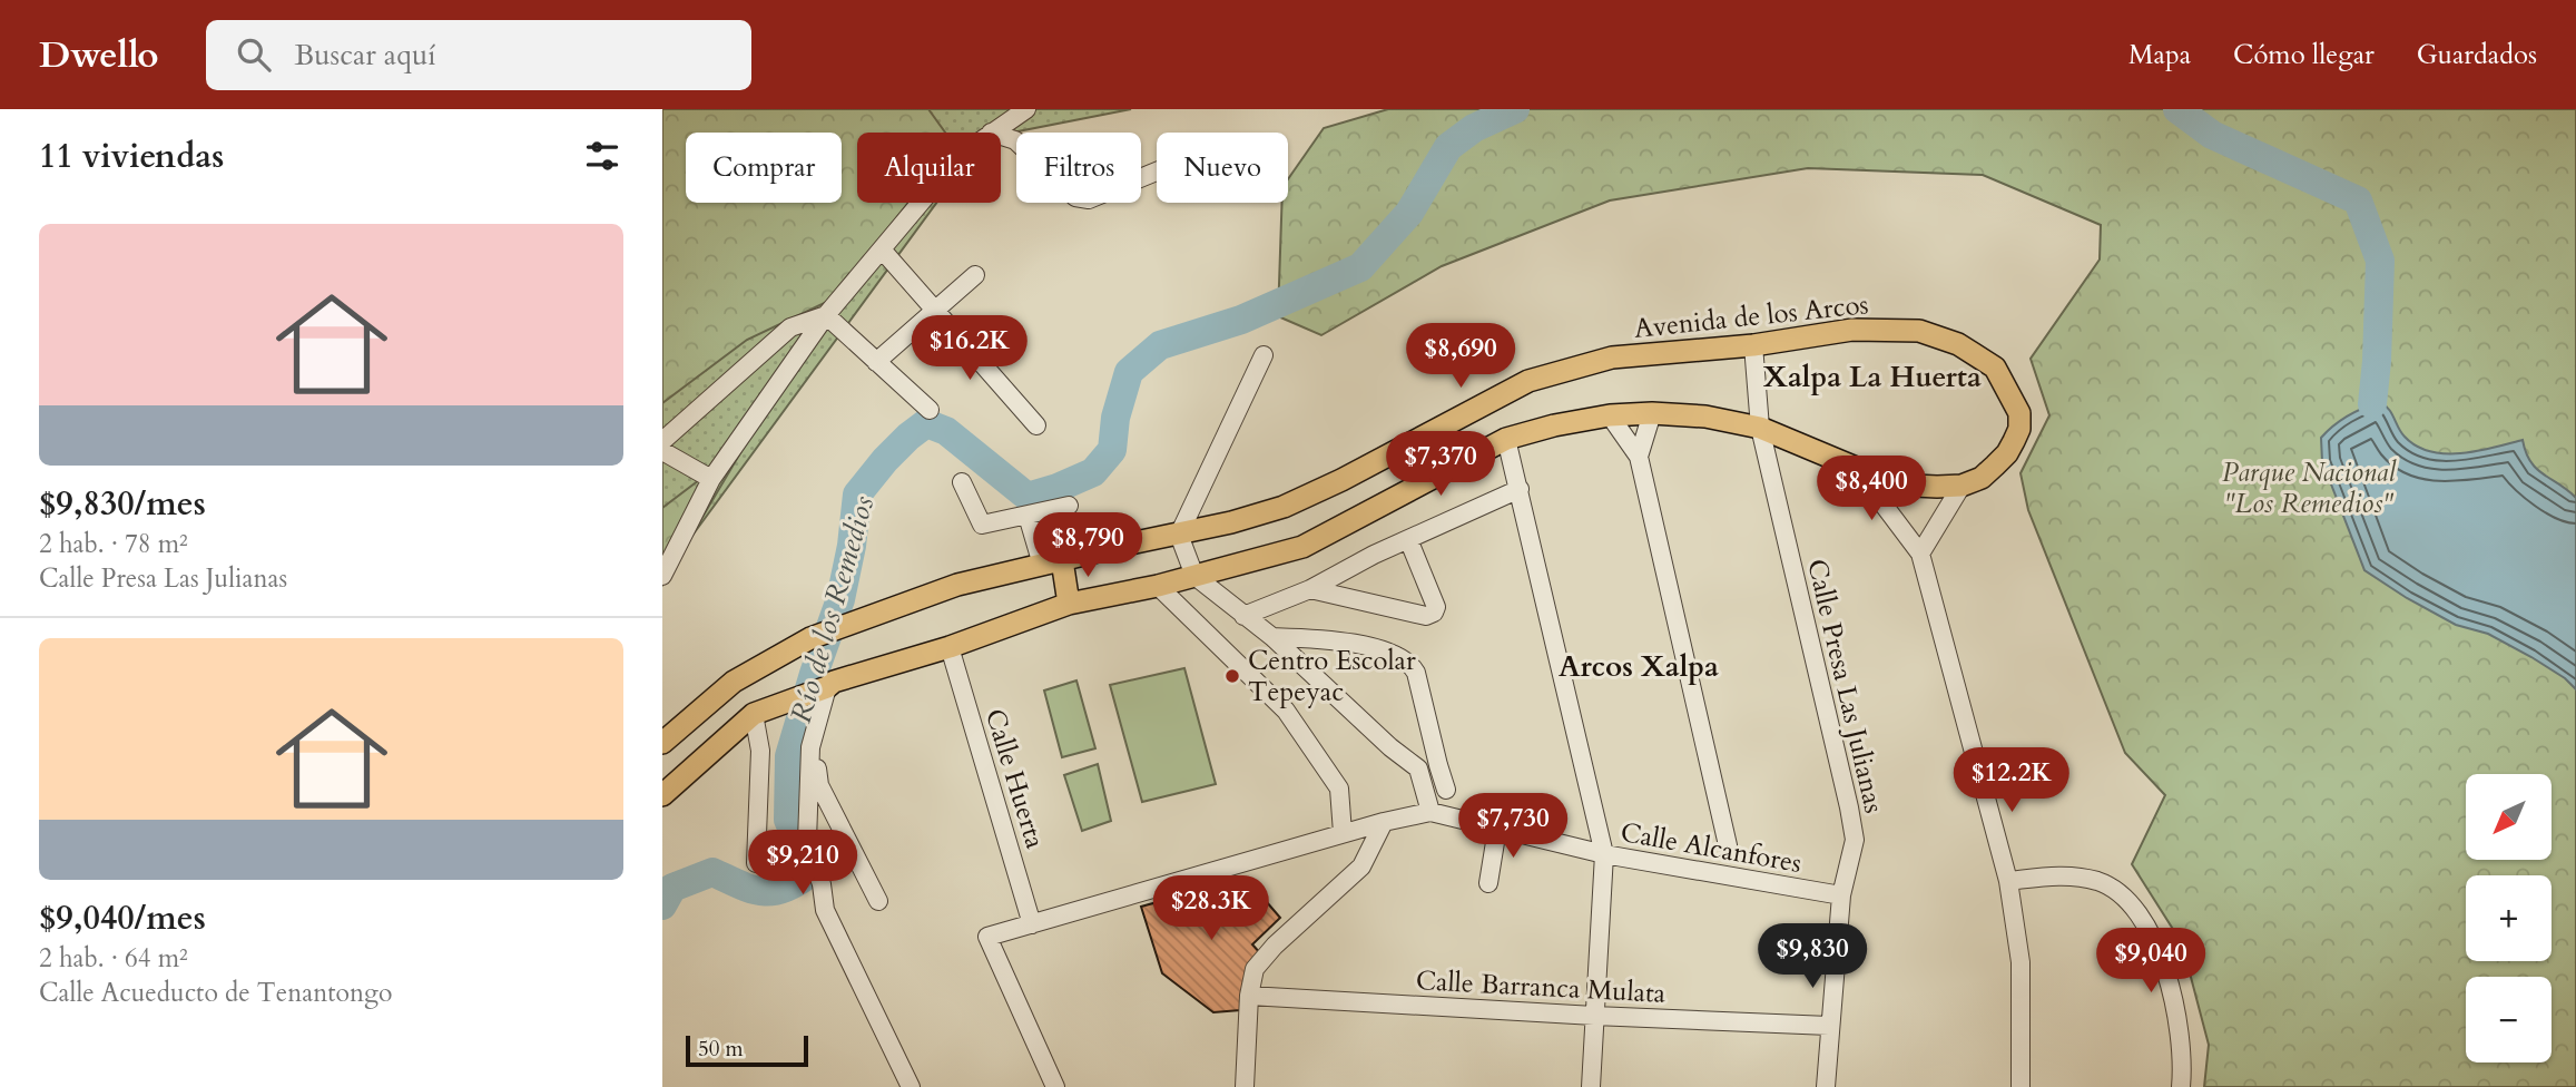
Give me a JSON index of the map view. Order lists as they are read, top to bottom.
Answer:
{
  "streets": {
    "main road": ["Avenida de los Arcos"],
    "street": [
      "Calle Presa Las Julianas",
      "Calle Huerta",
      "Calle Alcanfores",
      "Calle Barranca Mulata"
    ]
  },
  "crossings": [
    ["Avenida de los Arcos", "Calle Presa Las Julianas"],
    ["Calle Presa Las Julianas", "Calle Alcanfores"],
    ["Calle Presa Las Julianas", "Calle Barranca Mulata"],
    ["Calle Huerta", "Calle Alcanfores"]
  ],
  "districts": ["Xalpa La Huerta", "Arcos Xalpa"],
  "water": ["Río de los Remedios"],
  "parks": ["Parque Nacional \"Los Remedios\""],
  "places": ["Centro Escolar Tepeyac"],
  "scale_bar": "50 m",
  "north": "bottom left",
  "page": {
    "header": "Dwello",
    "search": "Buscar aquí",
    "nav": ["Mapa", "Cómo llegar", "Guardados"],
    "heading": "11 viviendas",
    "chip": [
      "Comprar",
      "Alquilar",
      "Filtros",
      "Nuevo"
    ],
    "list": [
      {
        "name": "$9,830/mes",
        "note": "2 hab. · 78 m² · Calle Presa Las Julianas"
      },
      {
        "name": "$9,040/mes",
        "note": "2 hab. · 64 m² · Calle Acueducto de Tenantongo"
      }
    ],
    "price": [
      "$16.2K",
      "$8,690",
      "$7,370",
      "$8,400",
      "$8,790",
      "$12.2K",
      "$7,730",
      "$9,210",
      "$28.3K",
      "$9,830",
      "$9,040"
    ],
    "map_buttons": ["+", "−"],
    "scale": "50 m"
  }
}
